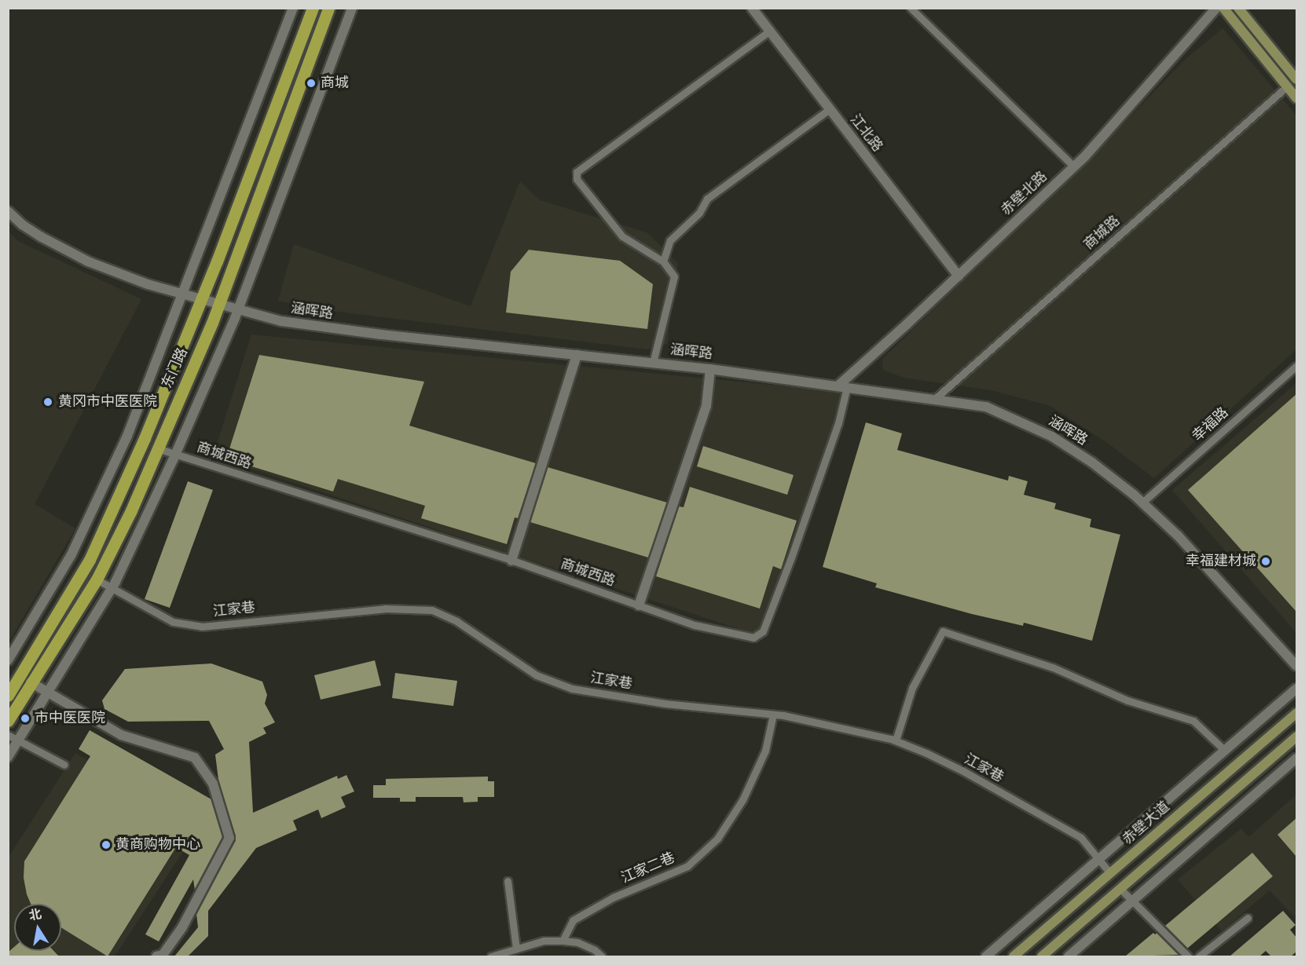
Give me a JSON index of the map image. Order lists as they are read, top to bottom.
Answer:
{
  "streets": {
    "main road": ["东门路", "赤壁大道"],
    "street": ["江北路", "赤壁北路", "涵晖路"],
    "lane": [
      "商城路",
      "幸福路",
      "商城西路",
      "江家巷",
      "江家二巷"
    ]
  },
  "crossings": [
    ["江北路", "赤壁北路"],
    ["赤壁北路", "涵晖路"],
    ["赤壁北路", "商城西路"],
    ["商城路", "涵晖路"],
    ["涵晖路", "东门路"],
    ["涵晖路", "幸福路"],
    ["涵晖路", "商城西路"],
    ["东门路", "商城西路"],
    ["东门路", "江家巷"],
    ["江家巷", "赤壁大道"],
    ["江家巷", "江家二巷"]
  ],
  "places": [
    "商城",
    "黄冈市中医医院",
    "幸福建材城",
    "市中医医院",
    "黄商购物中心"
  ],
  "north": "top"
}
